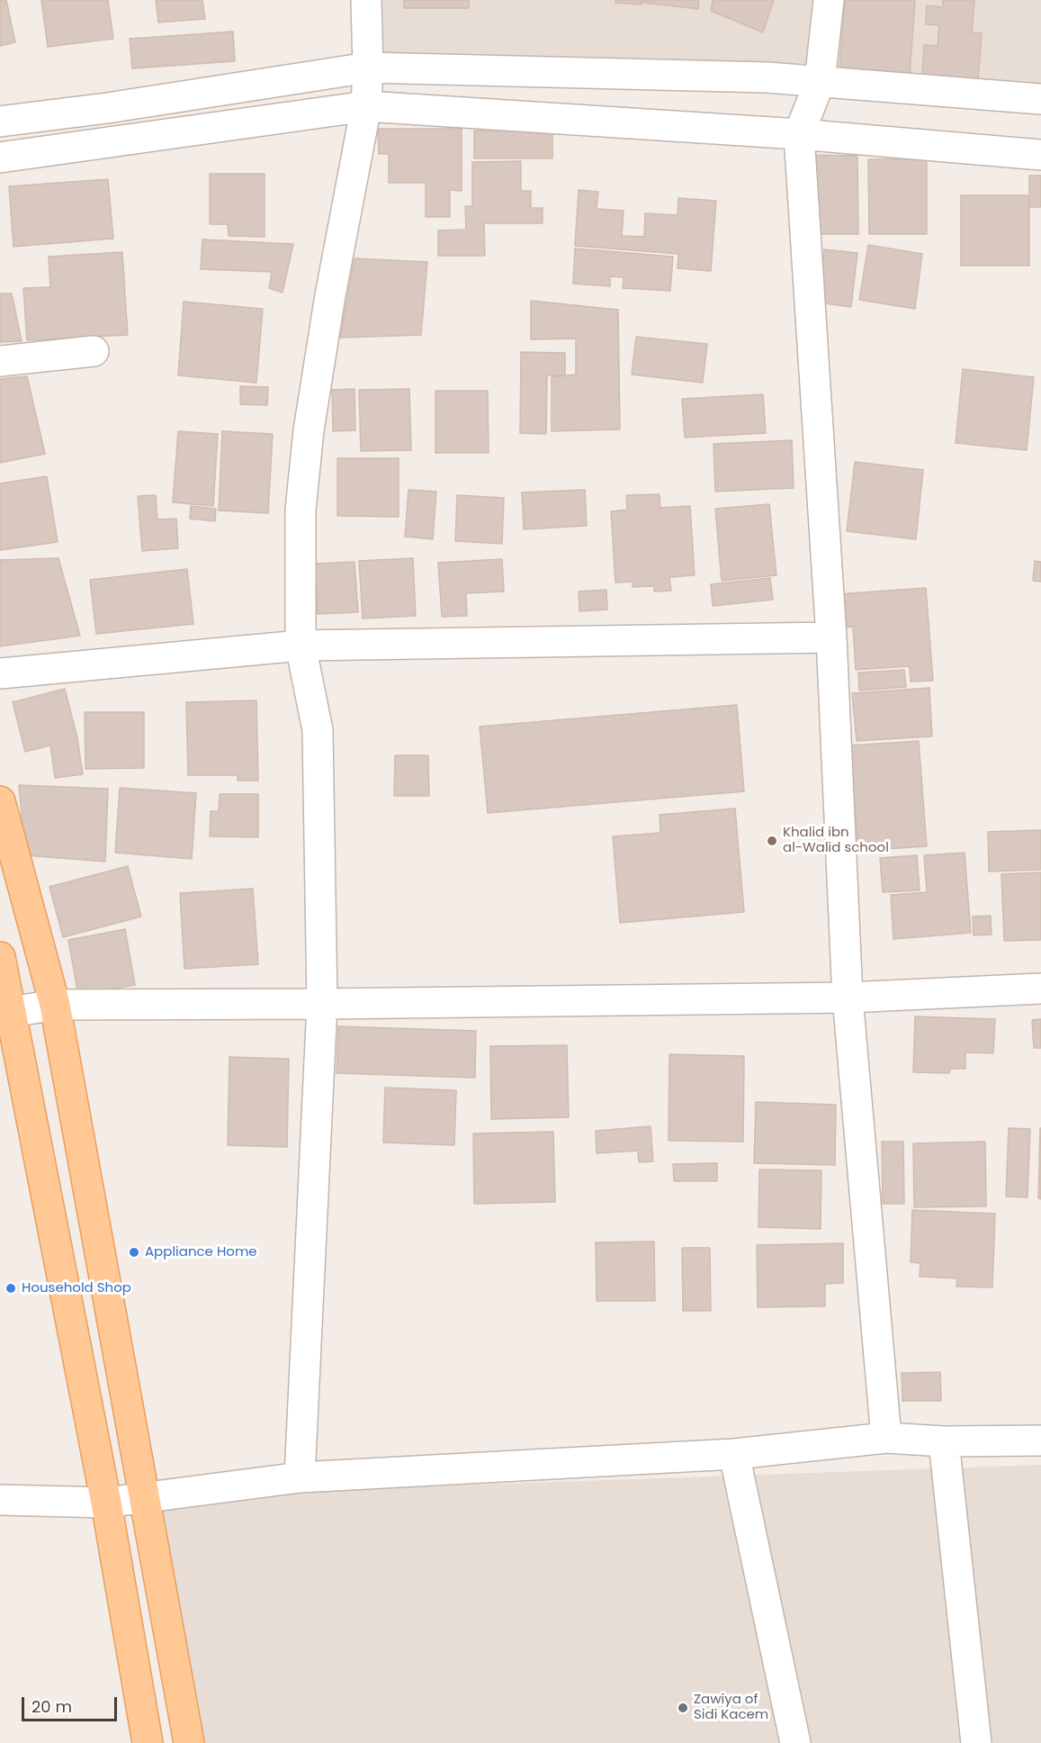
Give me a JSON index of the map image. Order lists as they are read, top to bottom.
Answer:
{
  "places": [
    "Khalid ibn al-Walid school",
    "Appliance Home",
    "Household Shop",
    "Zawiya of Sidi Kacem"
  ],
  "scale_bar": "20 m"
}
